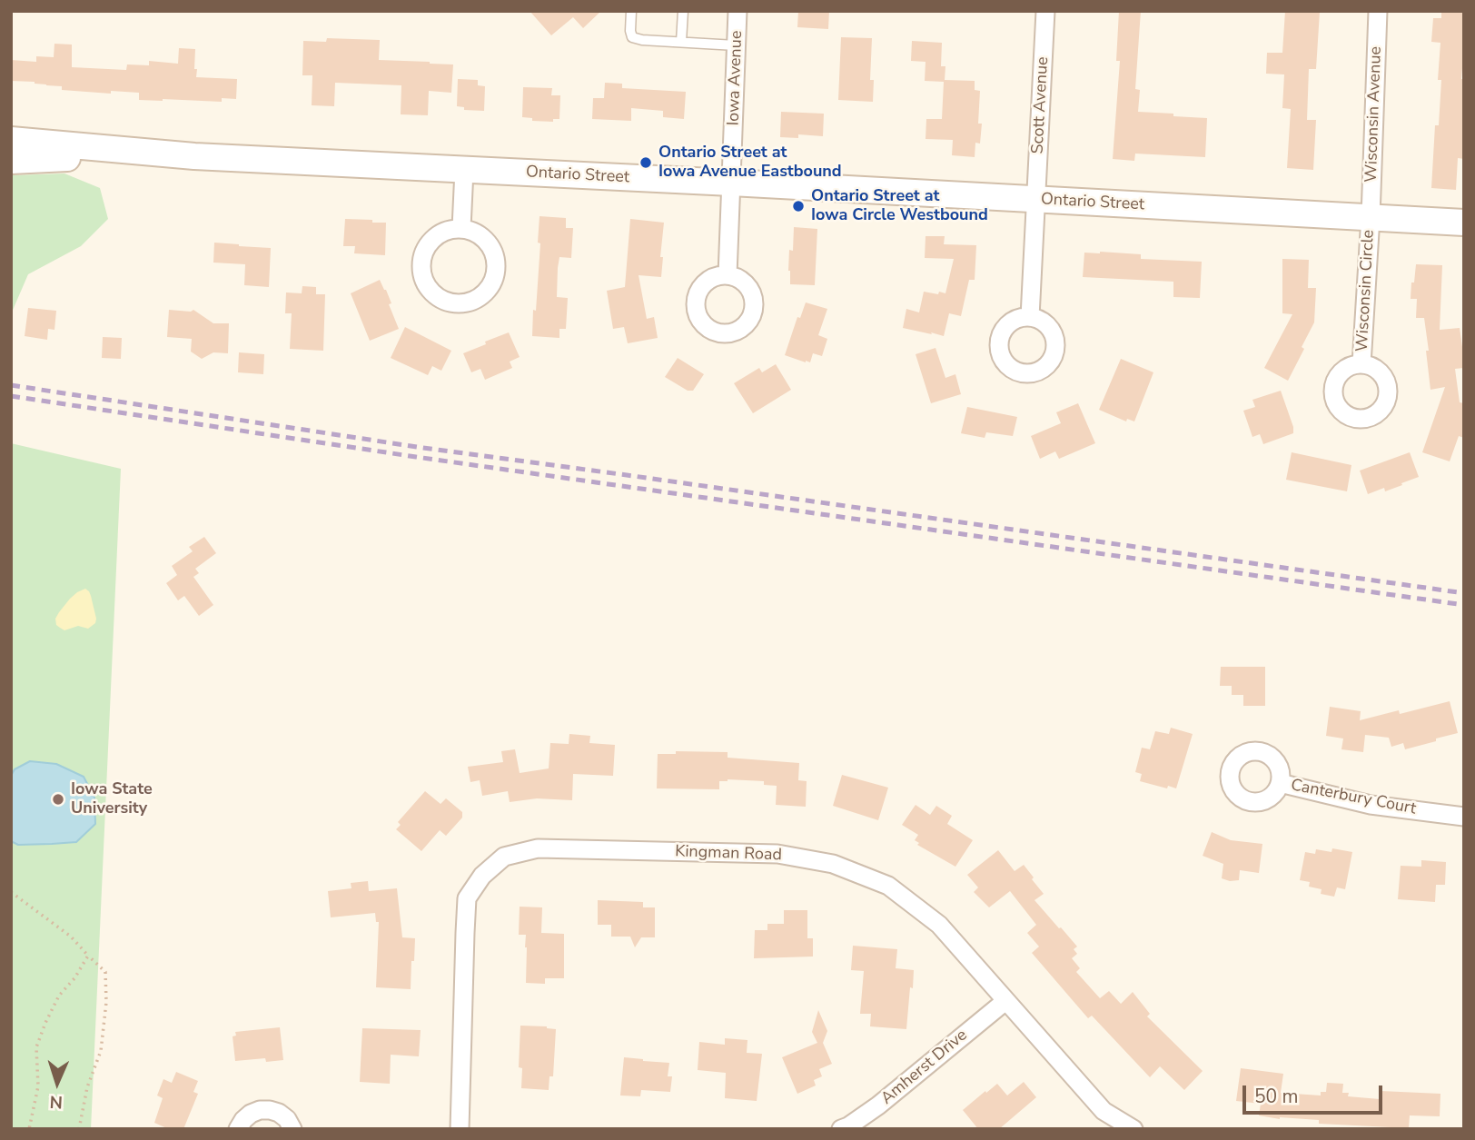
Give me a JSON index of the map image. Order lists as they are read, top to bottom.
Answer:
{
  "streets": {
    "main road": ["Ontario Street"],
    "street": [
      "Iowa Avenue",
      "Scott Avenue",
      "Wisconsin Avenue",
      "Wisconsin Circle",
      "Canterbury Court",
      "Kingman Road",
      "Amherst Drive"
    ]
  },
  "crossings": [
    ["Iowa Avenue", "Ontario Street"],
    ["Scott Avenue", "Ontario Street"],
    ["Wisconsin Avenue", "Ontario Street"],
    ["Wisconsin Avenue", "Wisconsin Circle"],
    ["Ontario Street", "Wisconsin Circle"],
    ["Kingman Road", "Amherst Drive"]
  ],
  "places": ["Ontario Street at Iowa Avenue Eastbound", "Ontario Street at Iowa Circle Westbound", "Iowa State University"],
  "scale_bar": "50 m",
  "north": "bottom"
}
